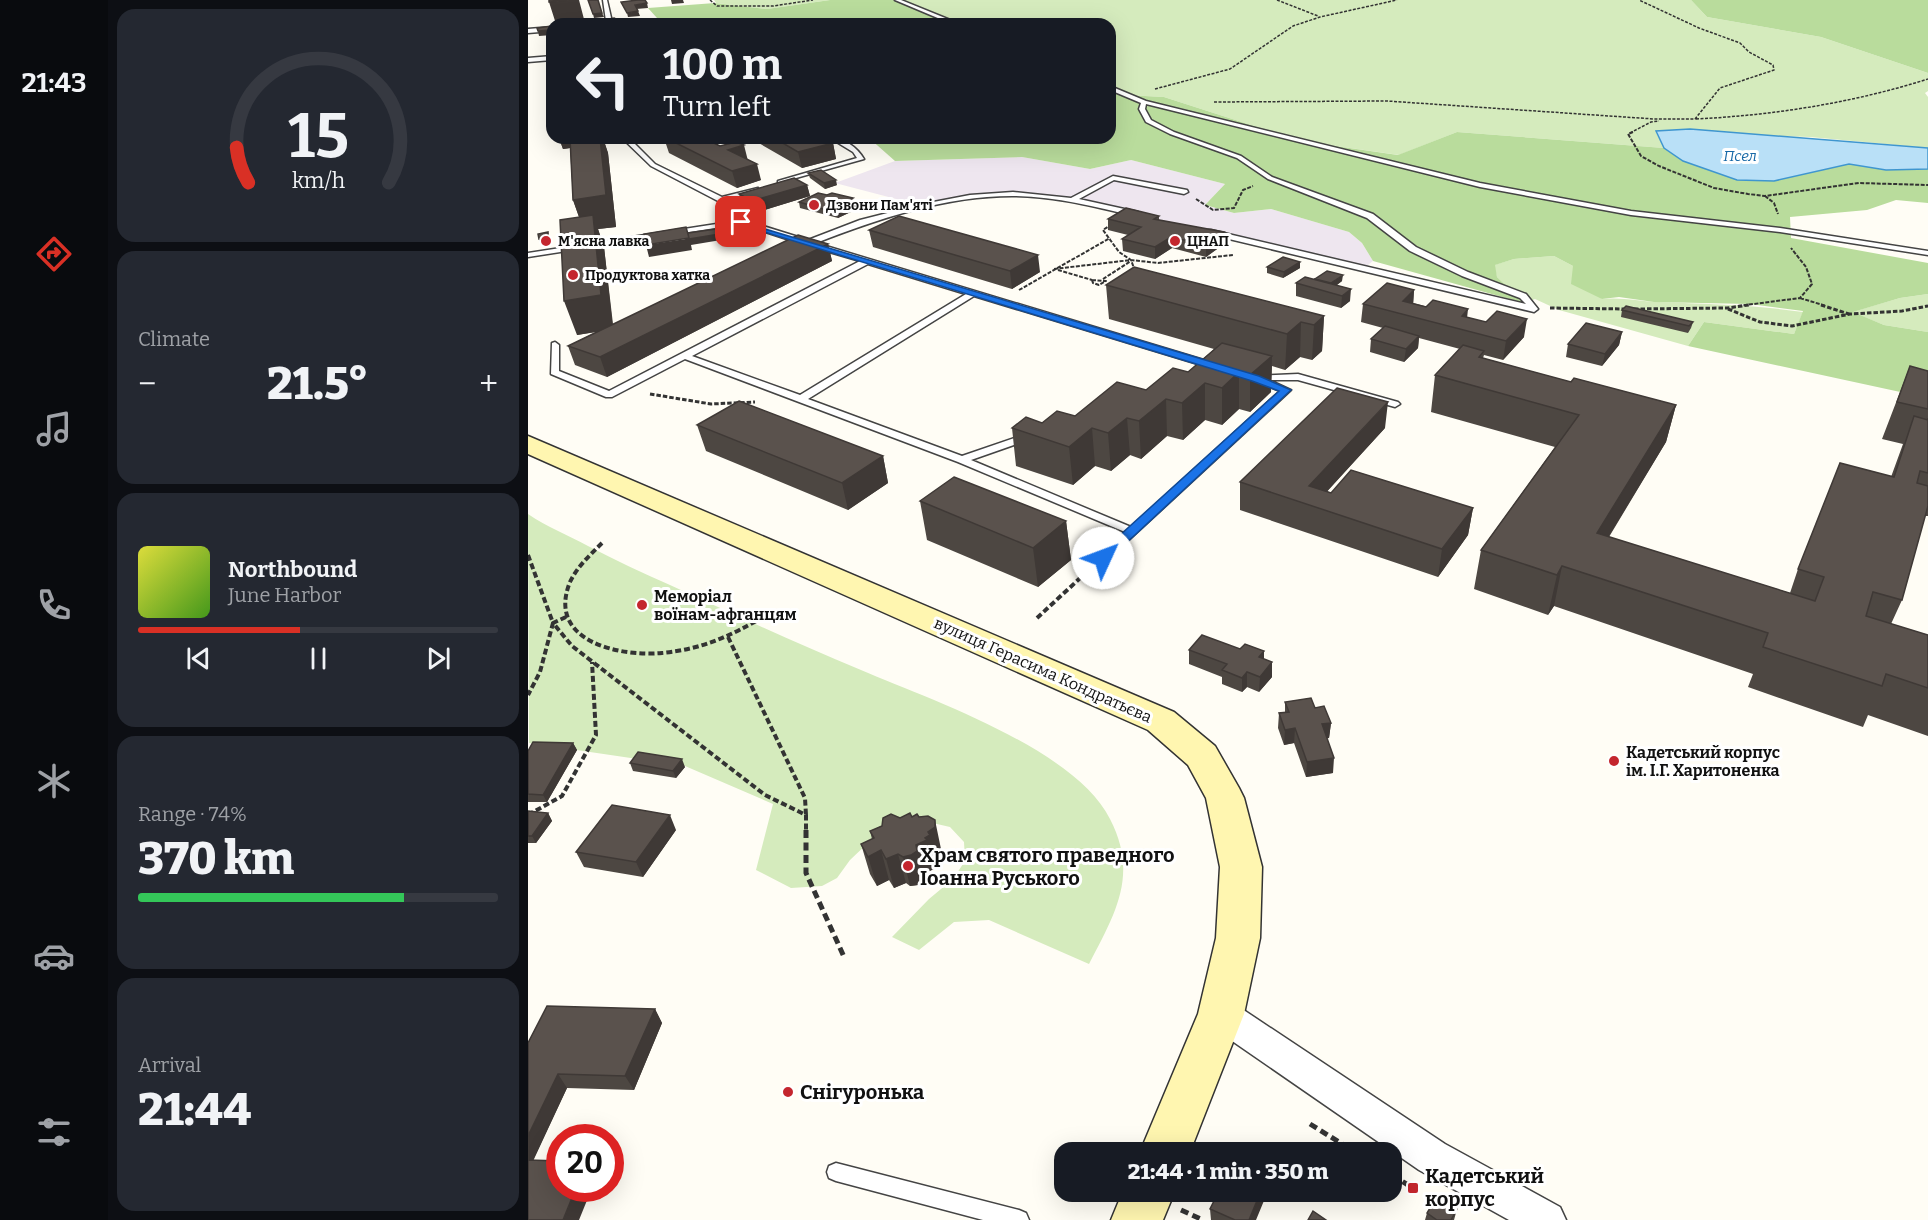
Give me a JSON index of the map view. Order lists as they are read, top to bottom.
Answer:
{
  "streets": {
    "main road": ["вулиця Герасима Кондратьєва"]
  },
  "water": ["Псел"],
  "places": {
    "other": [
      "Дзвони Пам'яті",
      "М'ясна лавка",
      "ЦНАП",
      "Продуктова хатка",
      "Меморіал воїнам-афганцям",
      "Кадетський корпус ім. І.Г. Харитоненка",
      "Храм святого праведного Іоанна Руського",
      "Снігуронька"
    ],
    "transit": ["Кадетський корпус"]
  },
  "page": {
    "tabs": "21:43",
    "turn": ["100 m", "Turn left"],
    "tile": [
      "Climate",
      ["Range · 74%", "370 km"],
      ["Arrival", "21:44"]
    ],
    "heat": ["−", "21.5°", "+"],
    "song": ["Northbound", "June Harbor"],
    "limit": "20",
    "trip": "21:44 · 1 min · 350 m",
    "gauge": ["15", "km/h"]
  }
}
